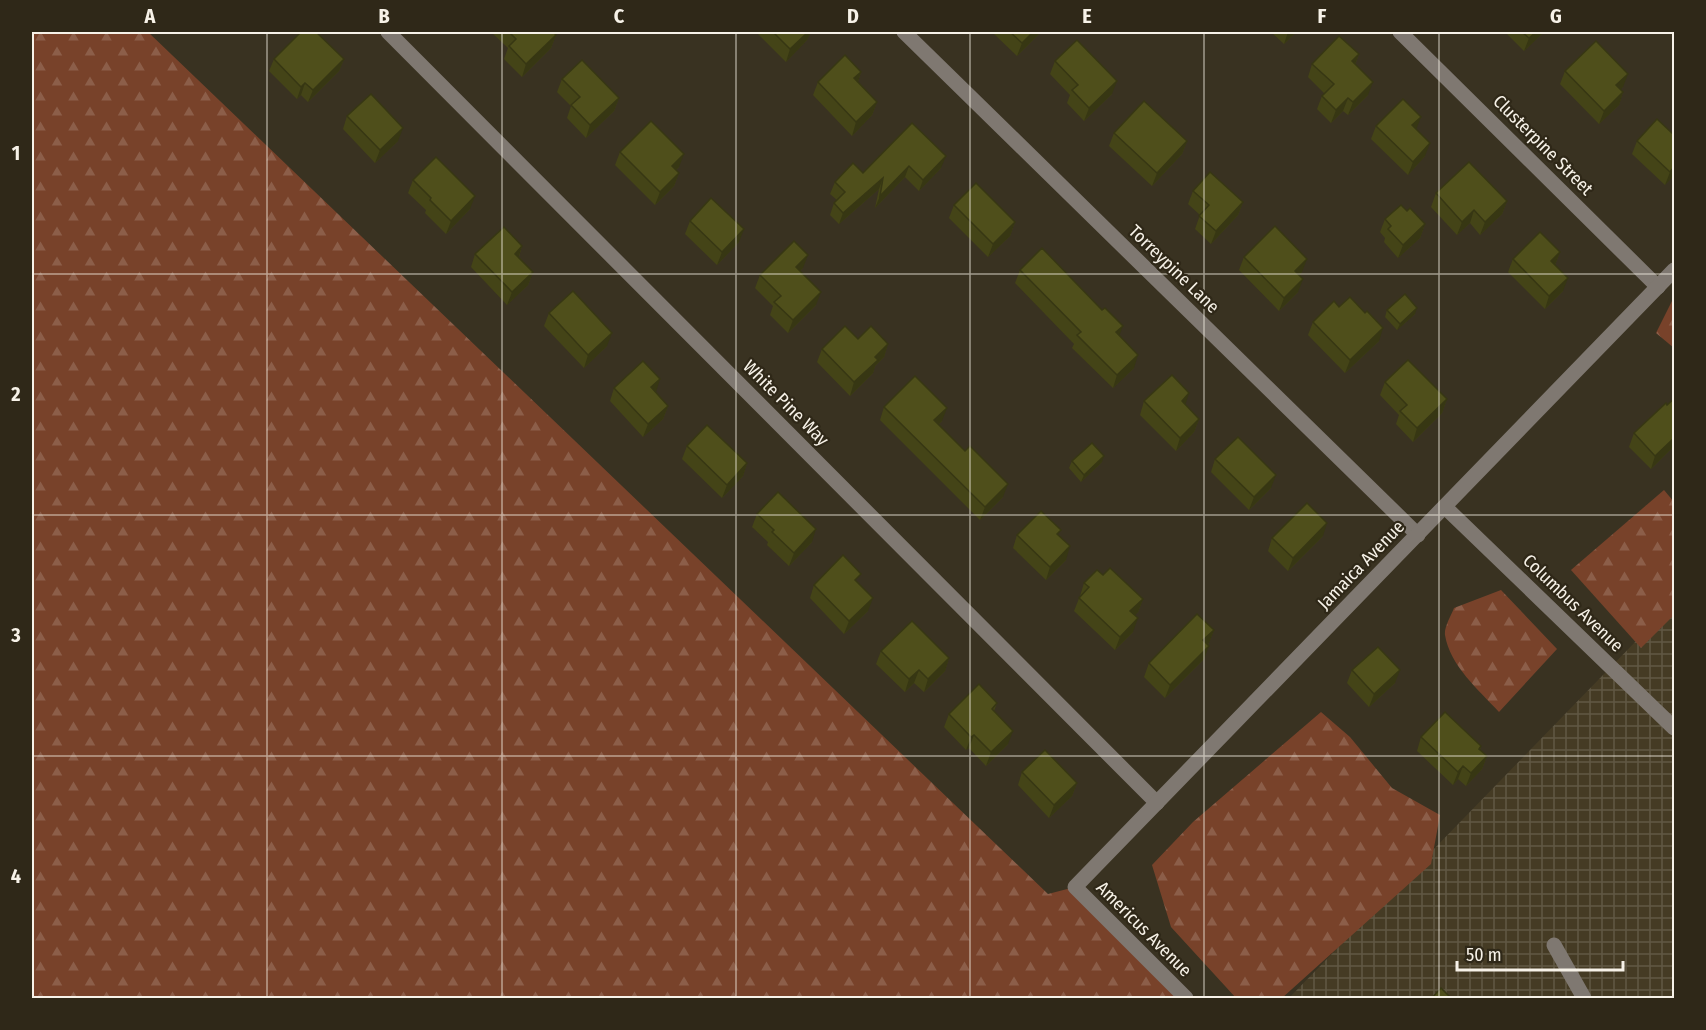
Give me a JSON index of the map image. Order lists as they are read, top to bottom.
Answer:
{
  "streets": {
    "street": [
      "Clusterpine Street",
      "Torreypine Lane",
      "White Pine Way",
      "Jamaica Avenue",
      "Columbus Avenue",
      "Americus Avenue"
    ]
  },
  "crossings": [
    ["Clusterpine Street", "Jamaica Avenue"],
    ["Torreypine Lane", "Jamaica Avenue"],
    ["White Pine Way", "Jamaica Avenue"],
    ["Jamaica Avenue", "Columbus Avenue"],
    ["Jamaica Avenue", "Americus Avenue"]
  ],
  "scale_bar": "50 m",
  "grid": {
    "columns": [
      "A",
      "B",
      "C",
      "D",
      "E",
      "F",
      "G"
    ],
    "rows": [
      "1",
      "2",
      "3",
      "4"
    ]
  }
}
